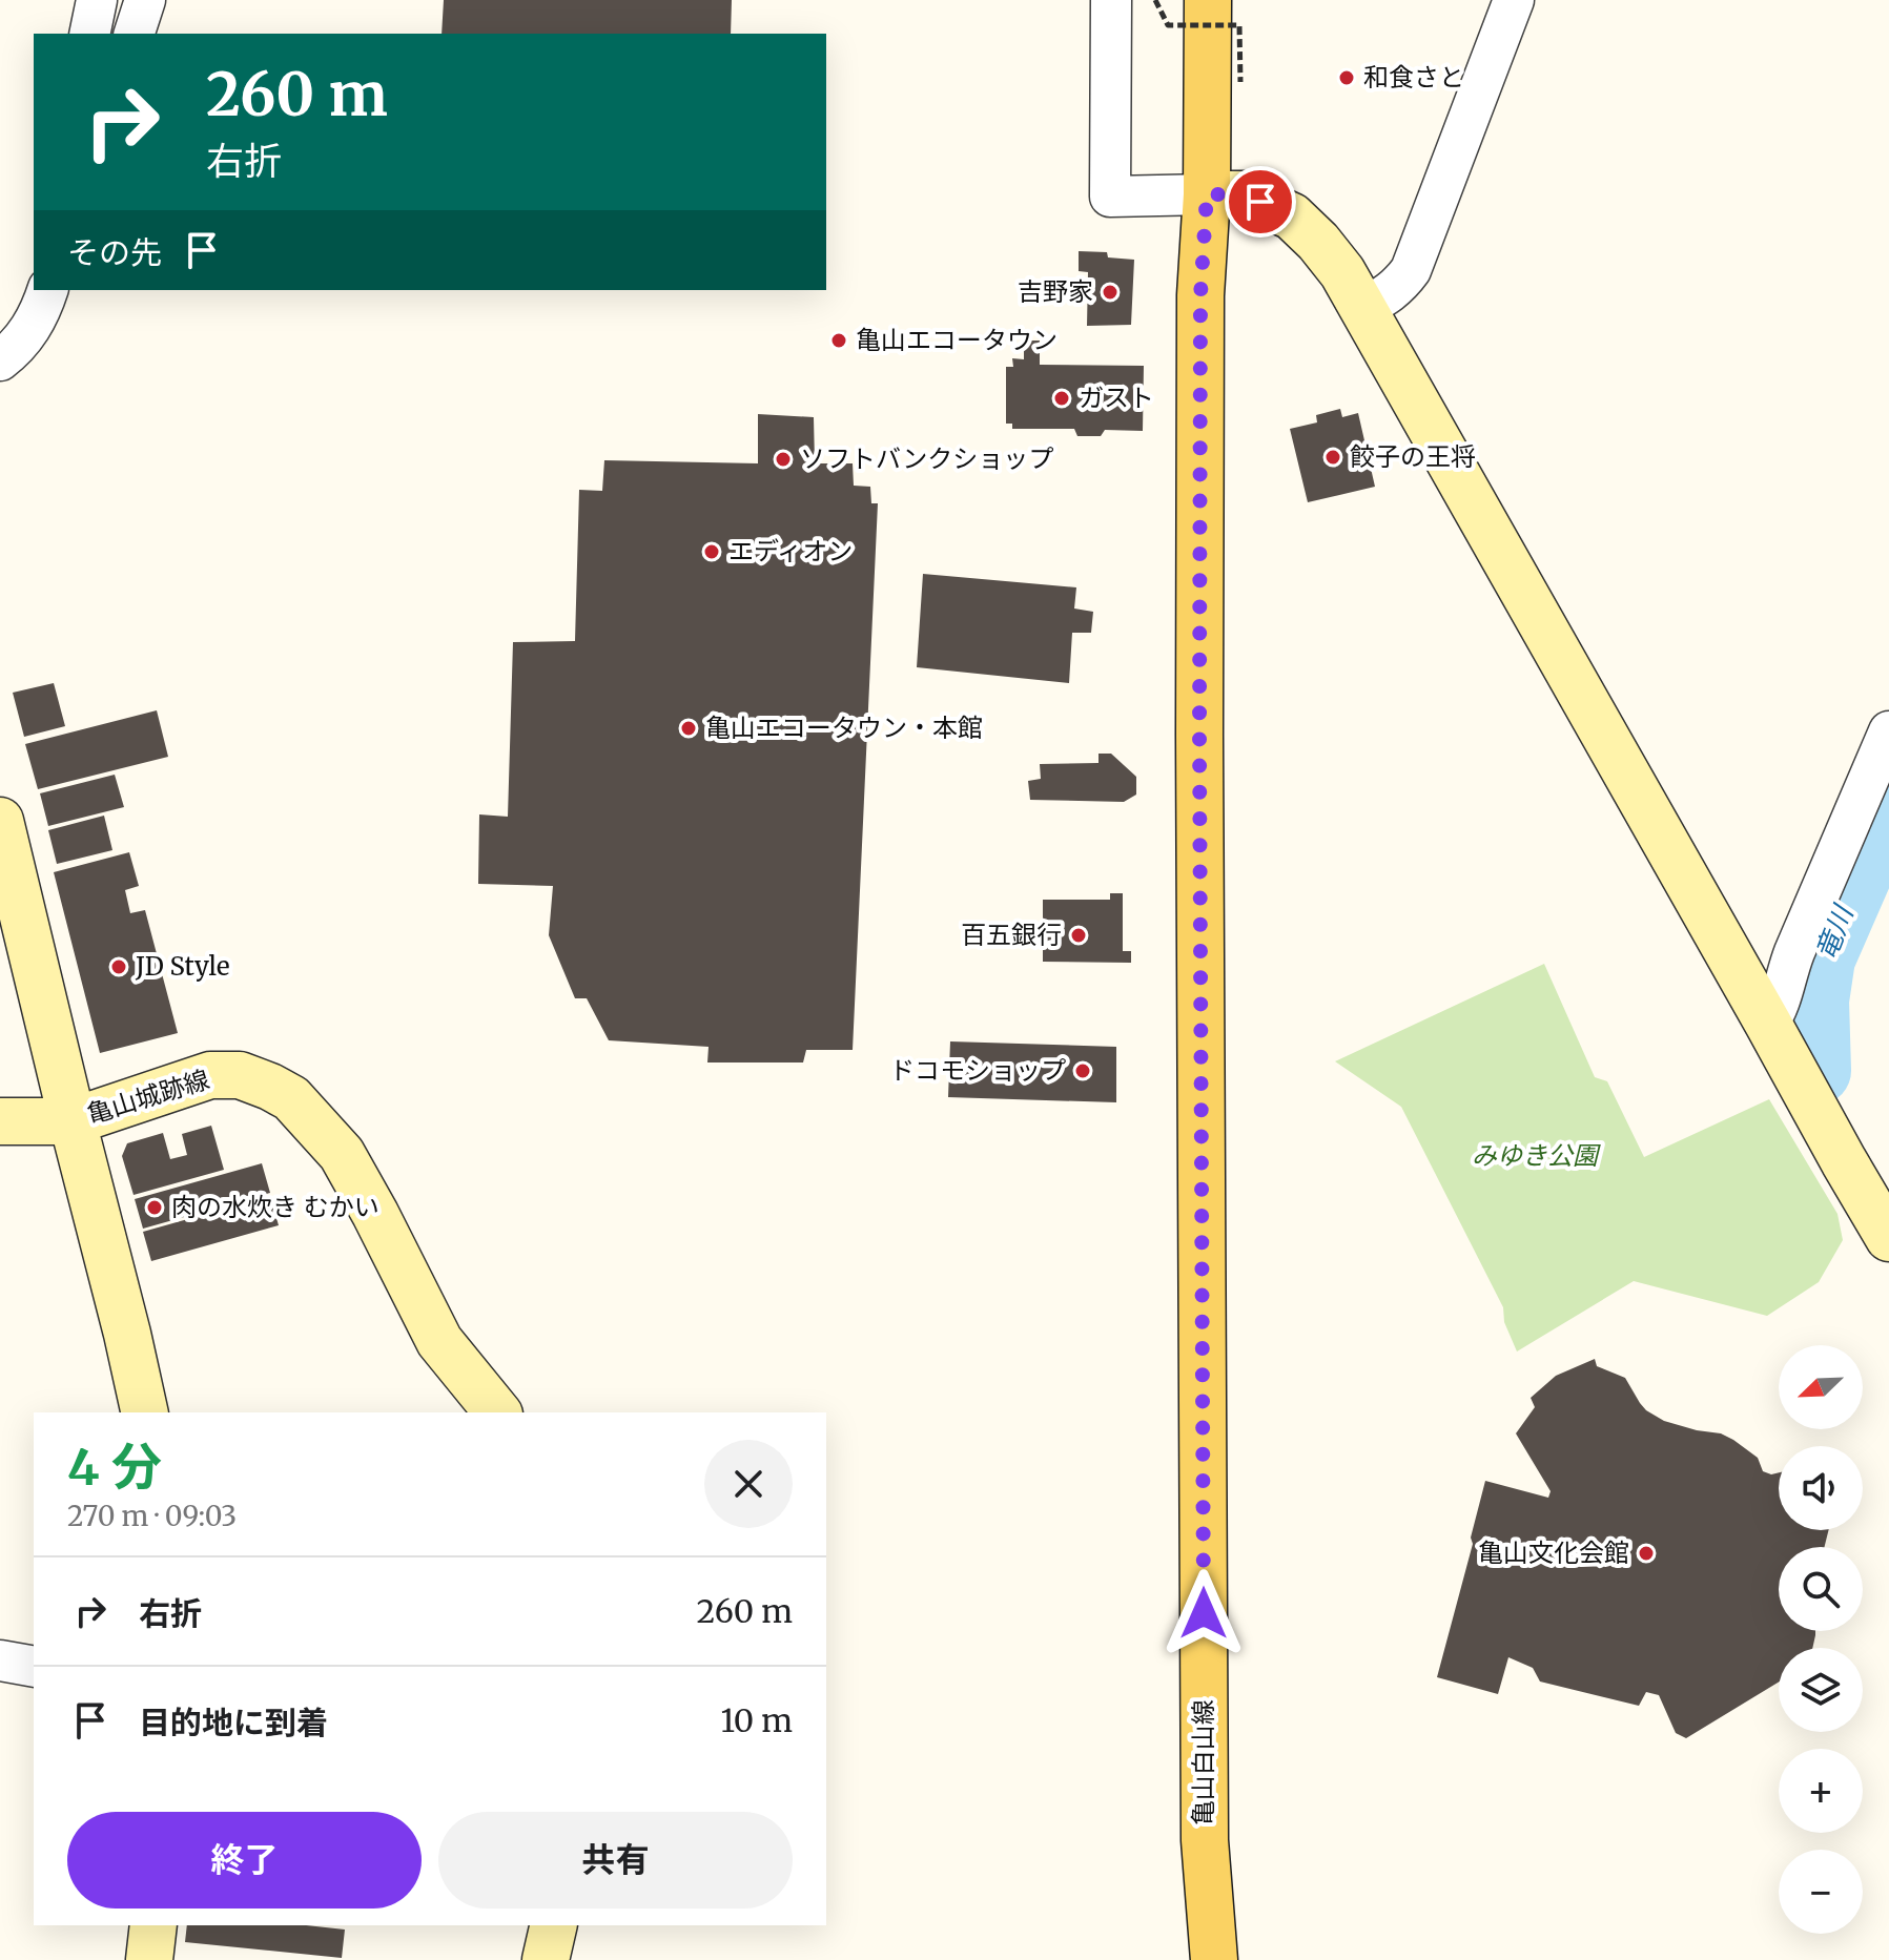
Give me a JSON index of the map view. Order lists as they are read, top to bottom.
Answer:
{
  "streets": {
    "main road": ["亀山白山線"],
    "street": ["亀山城跡線"]
  },
  "water": ["竜川"],
  "parks": ["みゆき公園"],
  "places": [
    "和食さと",
    "吉野家",
    "亀山エコータウン",
    "ガスト",
    "餃子の王将",
    "ソフトバンクショップ",
    "エディオン",
    "亀山エコータウン・本館",
    "百五銀行",
    "JD Style",
    "ドコモショップ",
    "肉の水炊き むかい",
    "亀山文化会館"
  ],
  "north": "bottom left",
  "page": {
    "turn": ["260 m", "右折"],
    "then": "その先",
    "map_buttons": ["+", "−"],
    "heading": ["4 分", "270 m · 09:03"],
    "list": [
      {
        "name": "右折",
        "value": "260 m"
      },
      {
        "name": "目的地に到着",
        "value": "10 m"
      }
    ],
    "buttons": ["終了", "共有"]
  }
}
